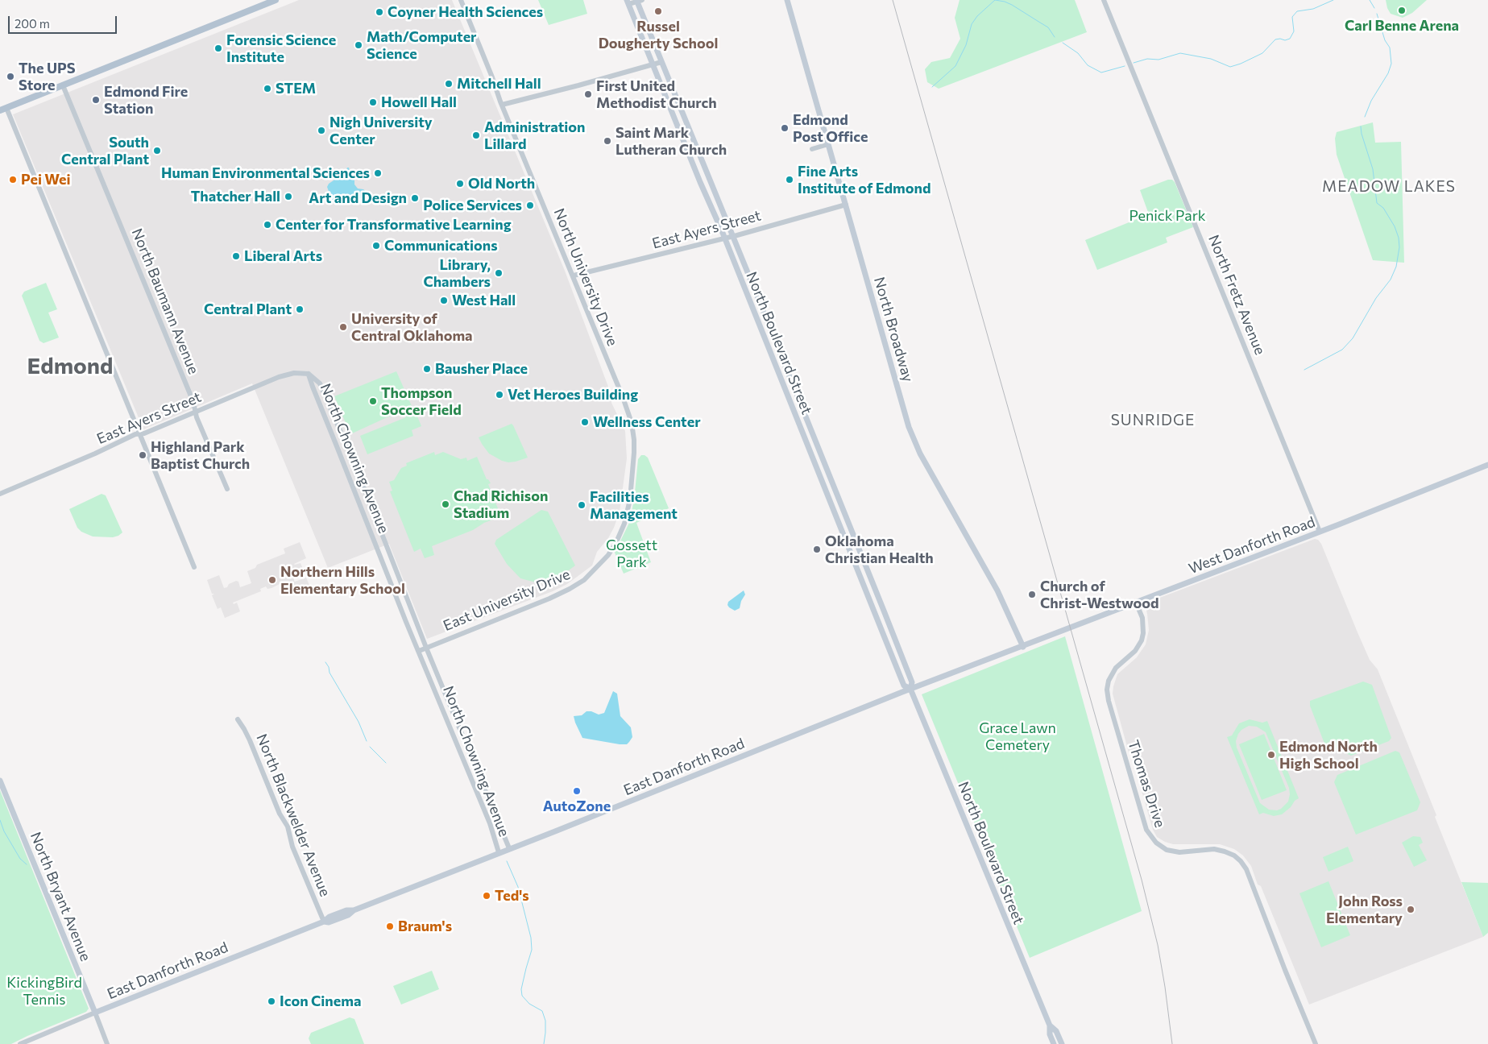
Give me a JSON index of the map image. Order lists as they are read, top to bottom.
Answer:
{
  "streets": {
    "main road": [
      "North Broadway",
      "North Boulevard Street",
      "West Danforth Road",
      "East Danforth Road",
      "North Bryant Avenue"
    ],
    "street": [
      "East Ayers Street",
      "North University Drive",
      "North Fretz Avenue",
      "North Baumann Avenue",
      "North Chowning Avenue",
      "East University Drive",
      "Thomas Drive",
      "North Blackwelder Avenue"
    ]
  },
  "crossings": [
    ["East Ayers Street", "North University Drive"],
    ["East Ayers Street", "North Baumann Avenue"],
    ["East Ayers Street", "North Broadway"],
    ["East Ayers Street", "North Boulevard Street"],
    ["East Ayers Street", "North Chowning Avenue"],
    ["North University Drive", "East University Drive"],
    ["North Fretz Avenue", "West Danforth Road"],
    ["North Broadway", "West Danforth Road"],
    ["North Broadway", "East Danforth Road"],
    ["North Boulevard Street", "East Danforth Road"],
    ["North Chowning Avenue", "East University Drive"],
    ["North Chowning Avenue", "East Danforth Road"],
    ["West Danforth Road", "East Danforth Road"],
    ["West Danforth Road", "Thomas Drive"],
    ["East Danforth Road", "North Blackwelder Avenue"],
    ["East Danforth Road", "North Bryant Avenue"]
  ],
  "districts": ["MEADOW LAKES", "Edmond", "SUNRIDGE"],
  "parks": [
    "Penick Park",
    "Gossett Park",
    "Grace Lawn Cemetery",
    "KickingBird Tennis"
  ],
  "places": [
    "Carl Benne Arena",
    "Russel Dougherty School",
    "Coyner Health Sciences",
    "Math/Computer Science",
    "Forensic Science Institute",
    "The UPS Store",
    "Mitchell Hall",
    "STEM",
    "First United Methodist Church",
    "Edmond Fire Station",
    "Howell Hall",
    "Edmond Post Office",
    "Nigh University Center",
    "Administration Lillard",
    "Saint Mark Lutheran Church",
    "South Central Plant",
    "Human Environmental Sciences",
    "Pei Wei",
    "Fine Arts Institute of Edmond",
    "Old North",
    "Thatcher Hall",
    "Art and Design",
    "Police Services",
    "Center for Transformative Learning",
    "Communications",
    "Liberal Arts",
    "Library, Chambers",
    "West Hall",
    "Central Plant",
    "University of Central Oklahoma",
    "Bausher Place",
    "Vet Heroes Building",
    "Thompson Soccer Field",
    "Wellness Center",
    "Highland Park Baptist Church",
    "Chad Richison Stadium",
    "Facilities Management",
    "Oklahoma Christian Health",
    "Northern Hills Elementary School",
    "Church of Christ-Westwood",
    "Edmond North High School",
    "AutoZone",
    "Ted's",
    "John Ross Elementary",
    "Braum's",
    "Icon Cinema"
  ],
  "scale_bar": "200 m"
}
